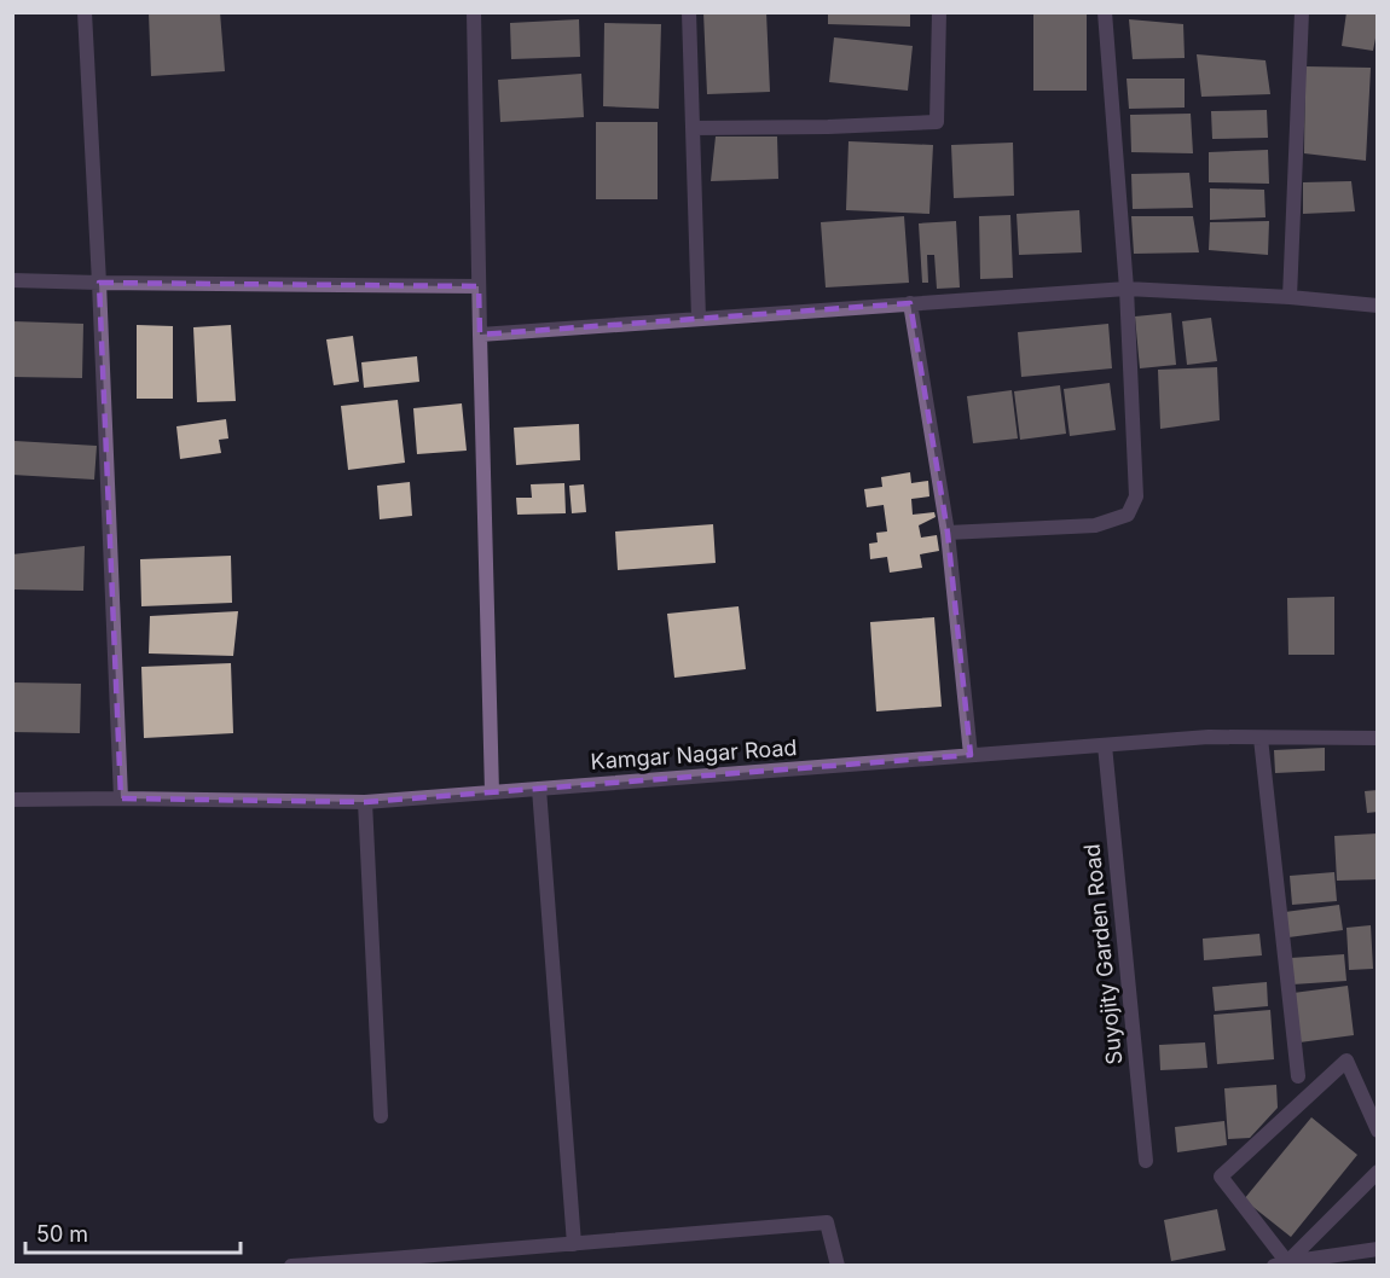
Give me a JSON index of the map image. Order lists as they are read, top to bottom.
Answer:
{
  "streets": {
    "street": ["Kamgar Nagar Road", "Suyojity Garden Road"]
  },
  "crossings": [
    ["Kamgar Nagar Road", "Suyojity Garden Road"]
  ],
  "scale_bar": "50 m"
}
